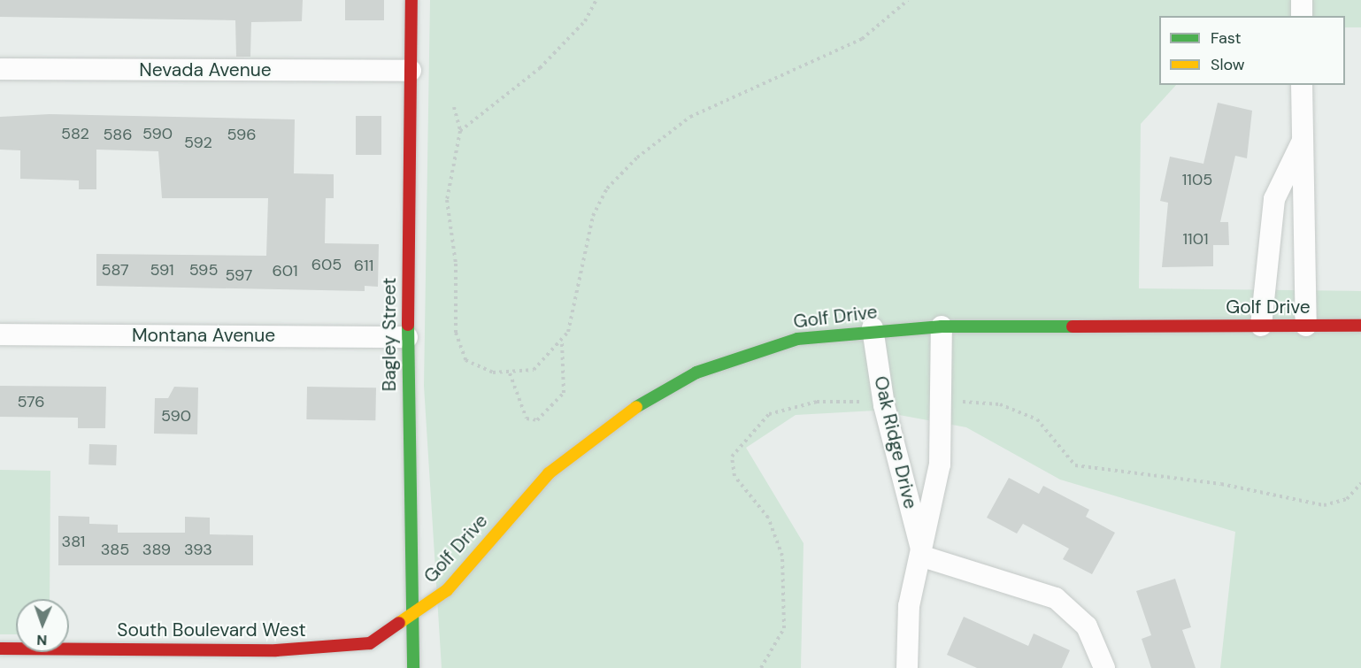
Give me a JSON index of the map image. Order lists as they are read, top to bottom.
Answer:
{
  "streets": {
    "street": [
      "Nevada Avenue",
      "Golf Drive",
      "Bagley Street",
      "Montana Avenue",
      "Oak Ridge Drive",
      "South Boulevard West"
    ]
  },
  "crossings": [
    ["Nevada Avenue", "Bagley Street"],
    ["Golf Drive", "Bagley Street"],
    ["Golf Drive", "Oak Ridge Drive"],
    ["Golf Drive", "South Boulevard West"],
    ["Bagley Street", "Montana Avenue"],
    ["Bagley Street", "South Boulevard West"]
  ],
  "house_numbers": [
    "582",
    "590",
    "586",
    "596",
    "592",
    "1105",
    "1101",
    "605",
    "611",
    "587",
    "591",
    "595",
    "601",
    "597",
    "576",
    "590",
    "381",
    "385",
    "389",
    "393"
  ],
  "legend": ["Fast", "Slow"],
  "north": "bottom"
}
